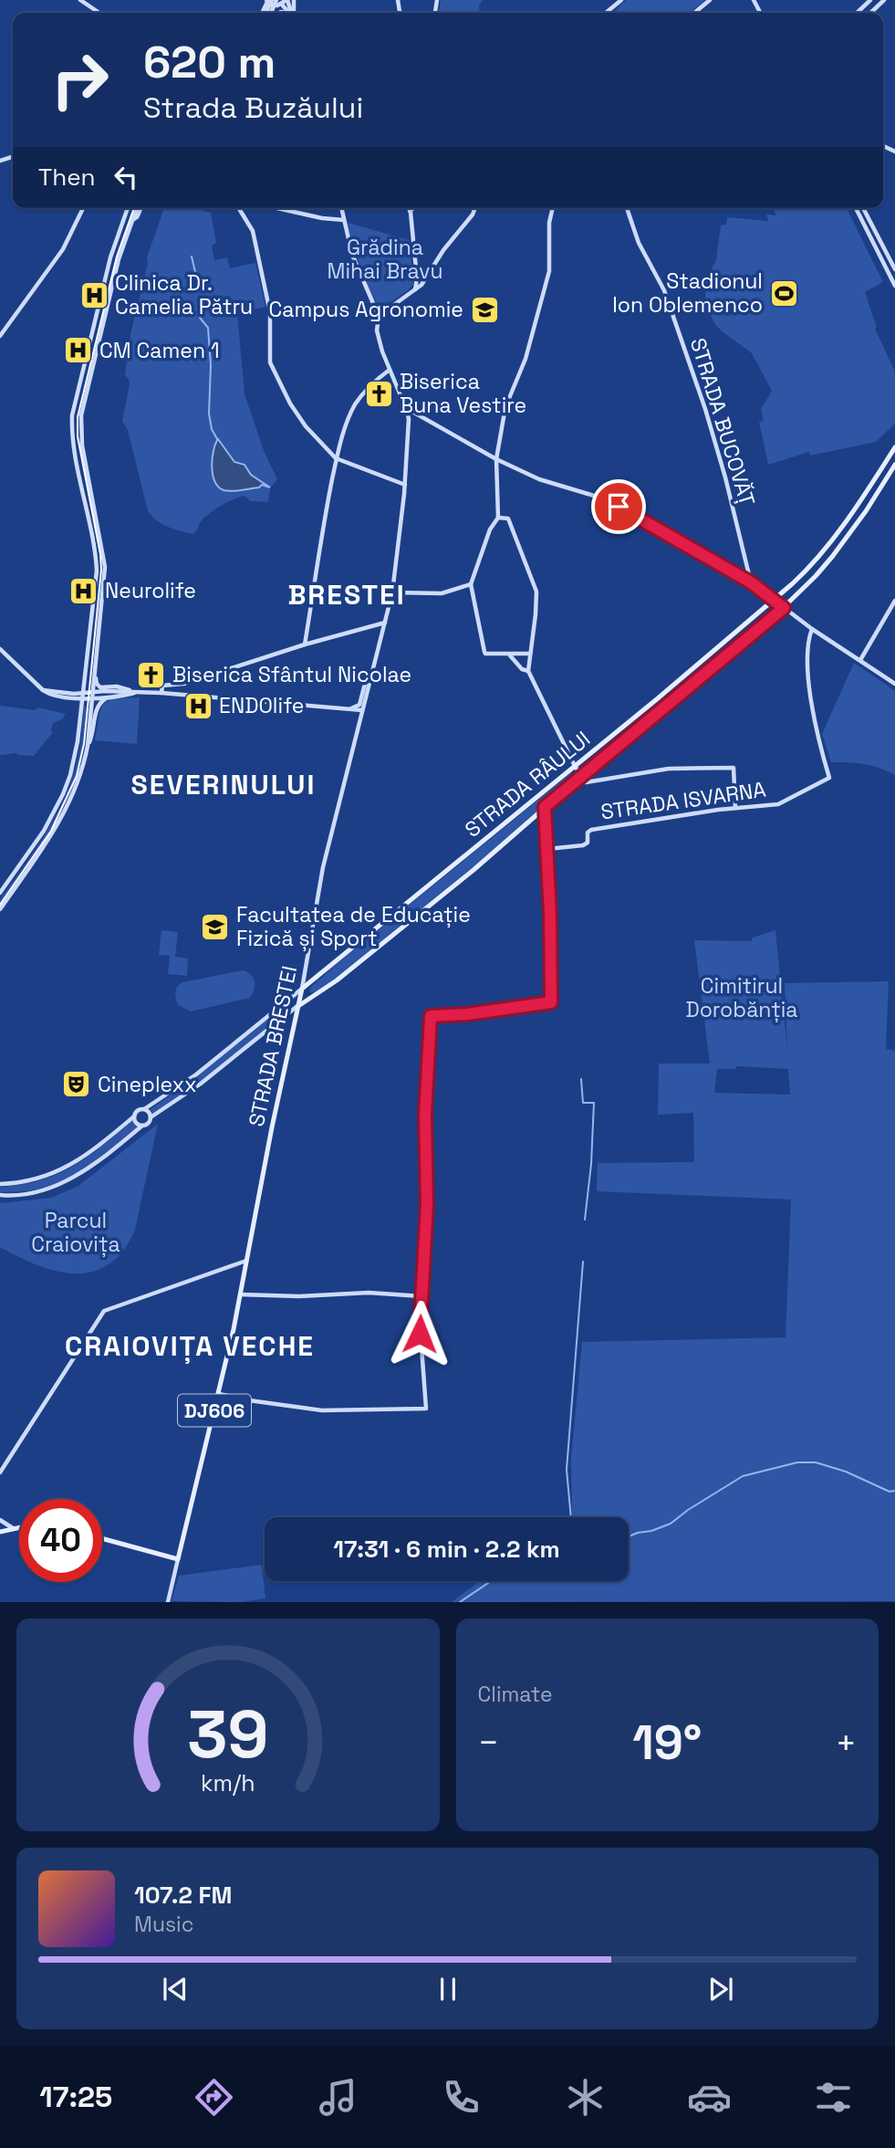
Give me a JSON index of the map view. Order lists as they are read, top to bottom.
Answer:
{
  "streets": {
    "main road": ["STRADA RÂULUI", "STRADA BRESTEI", "DJ606"],
    "street": ["STRADA BUCOVĂȚ", "STRADA ISVARNA"]
  },
  "crossings": [
    ["STRADA RÂULUI", "STRADA BRESTEI"]
  ],
  "districts": ["BRESTEI", "SEVERINULUI", "CRAIOVIȚA VECHE"],
  "parks": ["Grădina Mihai Bravu", "Cimitirul Dorobănția", "Parcul Craiovița"],
  "places": {
    "sports": ["Stadionul Ion Oblemenco"],
    "hospital": [
      "Clinica Dr. Camelia Pătru",
      "CM Camen 1",
      "Neurolife",
      "ENDOlife"
    ],
    "school or university": ["Campus Agronomie", "Facultatea de Educație Fizică și Sport"],
    "church": ["Biserica Buna Vestire", "Biserica Sfântul Nicolae"],
    "theatre": ["Cineplexx"]
  },
  "page": {
    "turn": ["620 m", "Strada Buzăului"],
    "then": "Then",
    "limit": "40",
    "trip": "17:31 · 6 min · 2.2 km",
    "tile": "Climate",
    "heat": ["−", "19°", "+"],
    "song": ["107.2 FM", "Music"],
    "tabs": "17:25",
    "gauge": ["39", "km/h"]
  }
}
